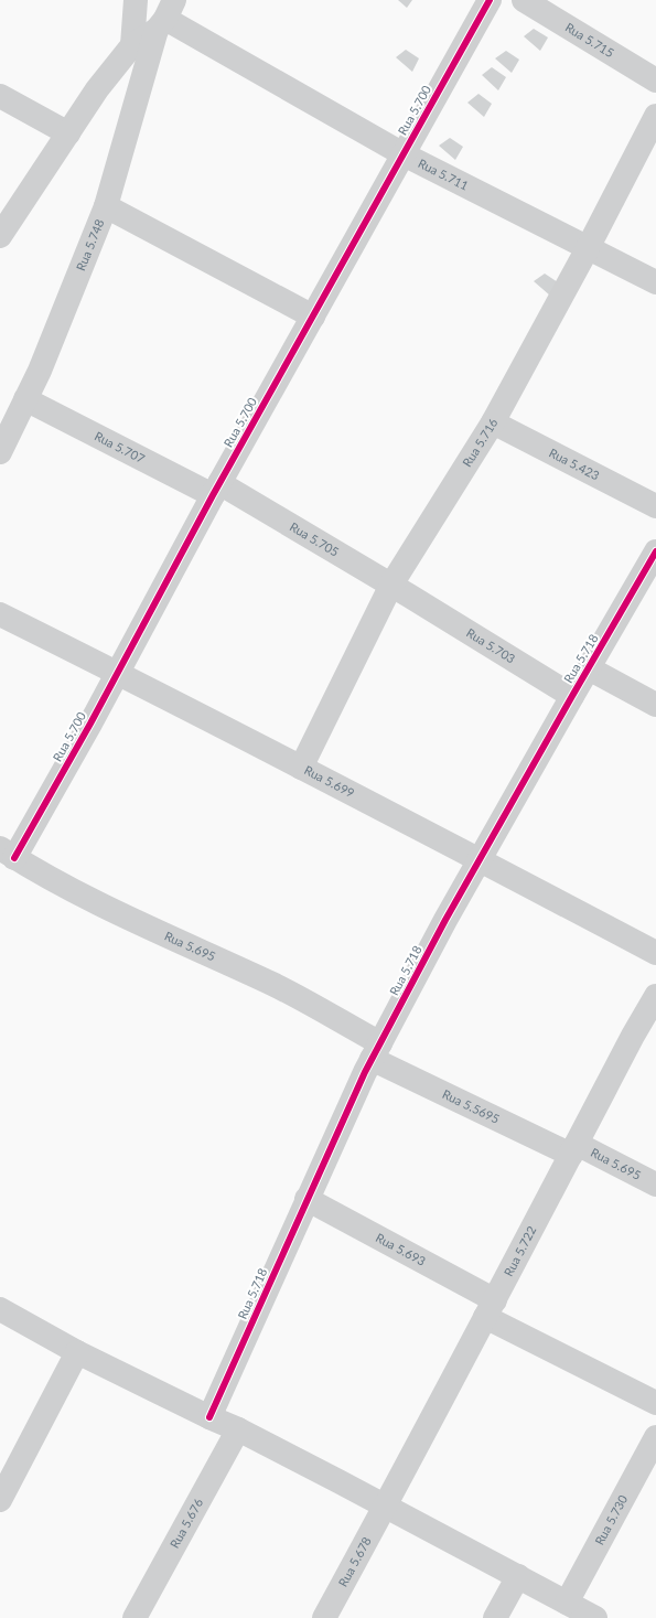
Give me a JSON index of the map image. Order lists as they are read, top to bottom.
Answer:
{
  "streets": {
    "street": [
      "Rua 5.715",
      "Rua 5.700",
      "Rua 5.711",
      "Rua 5.748",
      "Rua 5.716",
      "Rua 5.707",
      "Rua 5.423",
      "Rua 5.705",
      "Rua 5.703",
      "Rua 5.718",
      "Rua 5.699",
      "Rua 5.695",
      "Rua 5.5695",
      "Rua 5.693",
      "Rua 5.722",
      "Rua 5.730",
      "Rua 5.676",
      "Rua 5.678"
    ]
  },
  "crossings": [
    ["Rua 5.700", "Rua 5.711"],
    ["Rua 5.700", "Rua 5.707"],
    ["Rua 5.700", "Rua 5.705"],
    ["Rua 5.700", "Rua 5.699"],
    ["Rua 5.700", "Rua 5.695"],
    ["Rua 5.711", "Rua 5.748"],
    ["Rua 5.711", "Rua 5.716"],
    ["Rua 5.748", "Rua 5.707"],
    ["Rua 5.716", "Rua 5.423"],
    ["Rua 5.716", "Rua 5.705"],
    ["Rua 5.716", "Rua 5.703"],
    ["Rua 5.716", "Rua 5.699"],
    ["Rua 5.707", "Rua 5.705"],
    ["Rua 5.705", "Rua 5.703"],
    ["Rua 5.703", "Rua 5.718"],
    ["Rua 5.718", "Rua 5.699"],
    ["Rua 5.718", "Rua 5.695"],
    ["Rua 5.718", "Rua 5.5695"],
    ["Rua 5.718", "Rua 5.693"],
    ["Rua 5.695", "Rua 5.5695"],
    ["Rua 5.695", "Rua 5.722"],
    ["Rua 5.5695", "Rua 5.722"],
    ["Rua 5.693", "Rua 5.722"],
    ["Rua 5.722", "Rua 5.678"]
  ]
}
